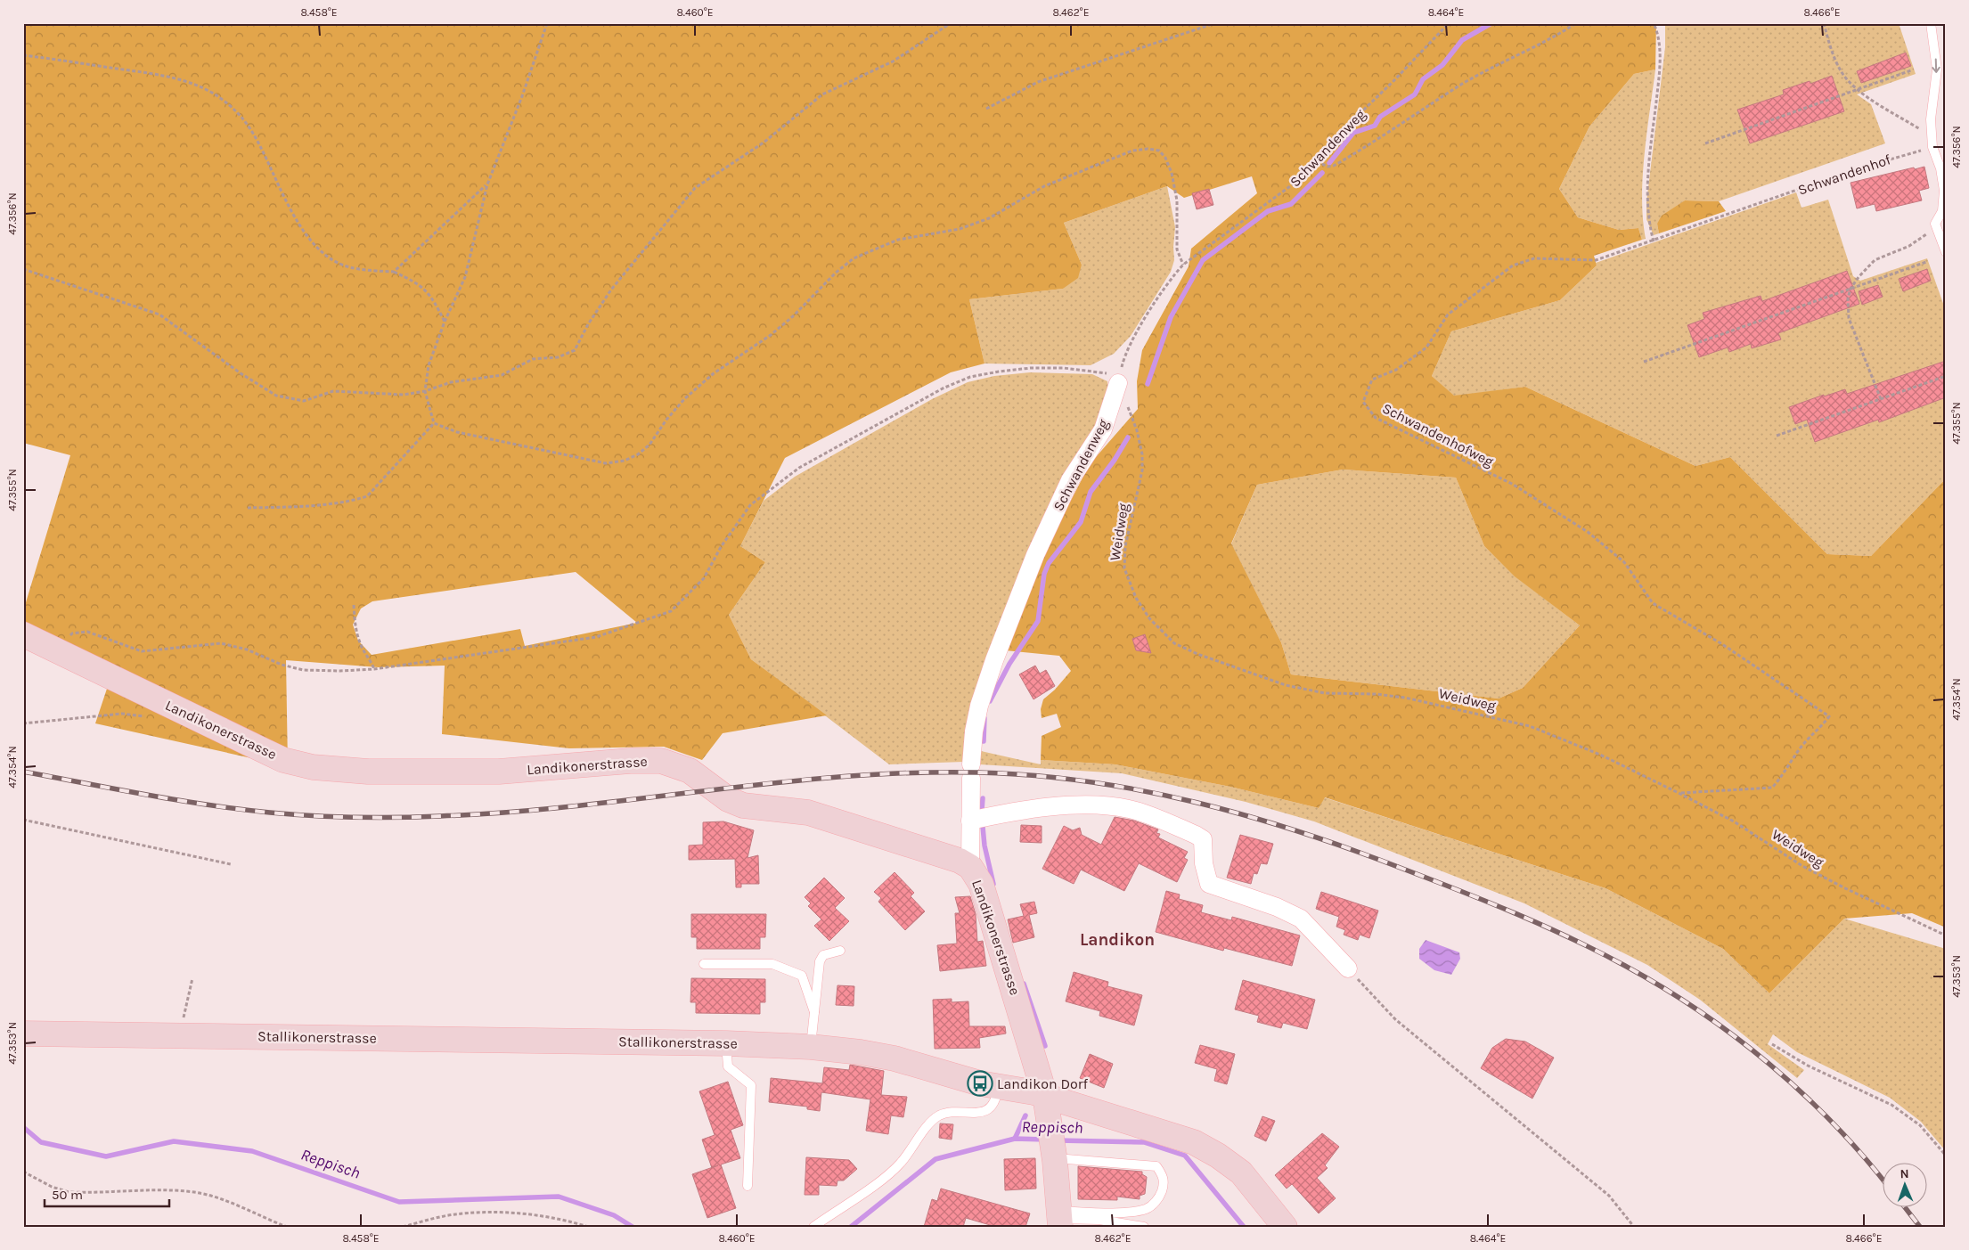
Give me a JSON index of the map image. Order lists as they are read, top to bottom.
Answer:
{
  "streets": {
    "street": ["Schwandenweg", "Landikonerstrasse", "Stallikonerstrasse"],
    "path": ["Schwandenhof", "Schwandenhofweg", "Weidweg"]
  },
  "crossings": [
    ["Schwandenweg", "Landikonerstrasse"],
    ["Schwandenhof", "Schwandenhofweg"],
    ["Schwandenhofweg", "Weidweg"],
    ["Landikonerstrasse", "Stallikonerstrasse"]
  ],
  "districts": ["Landikon"],
  "water": ["Reppisch"],
  "places": {
    "bus stop": ["Landikon Dorf"]
  },
  "scale_bar": "50 m",
  "north": "top",
  "coordinates": [
    "8.458°E",
    "8.460°E",
    "8.462°E",
    "8.464°E",
    "8.466°E",
    "47.356°N",
    "47.355°N",
    "47.354°N",
    "47.353°N"
  ]
}
